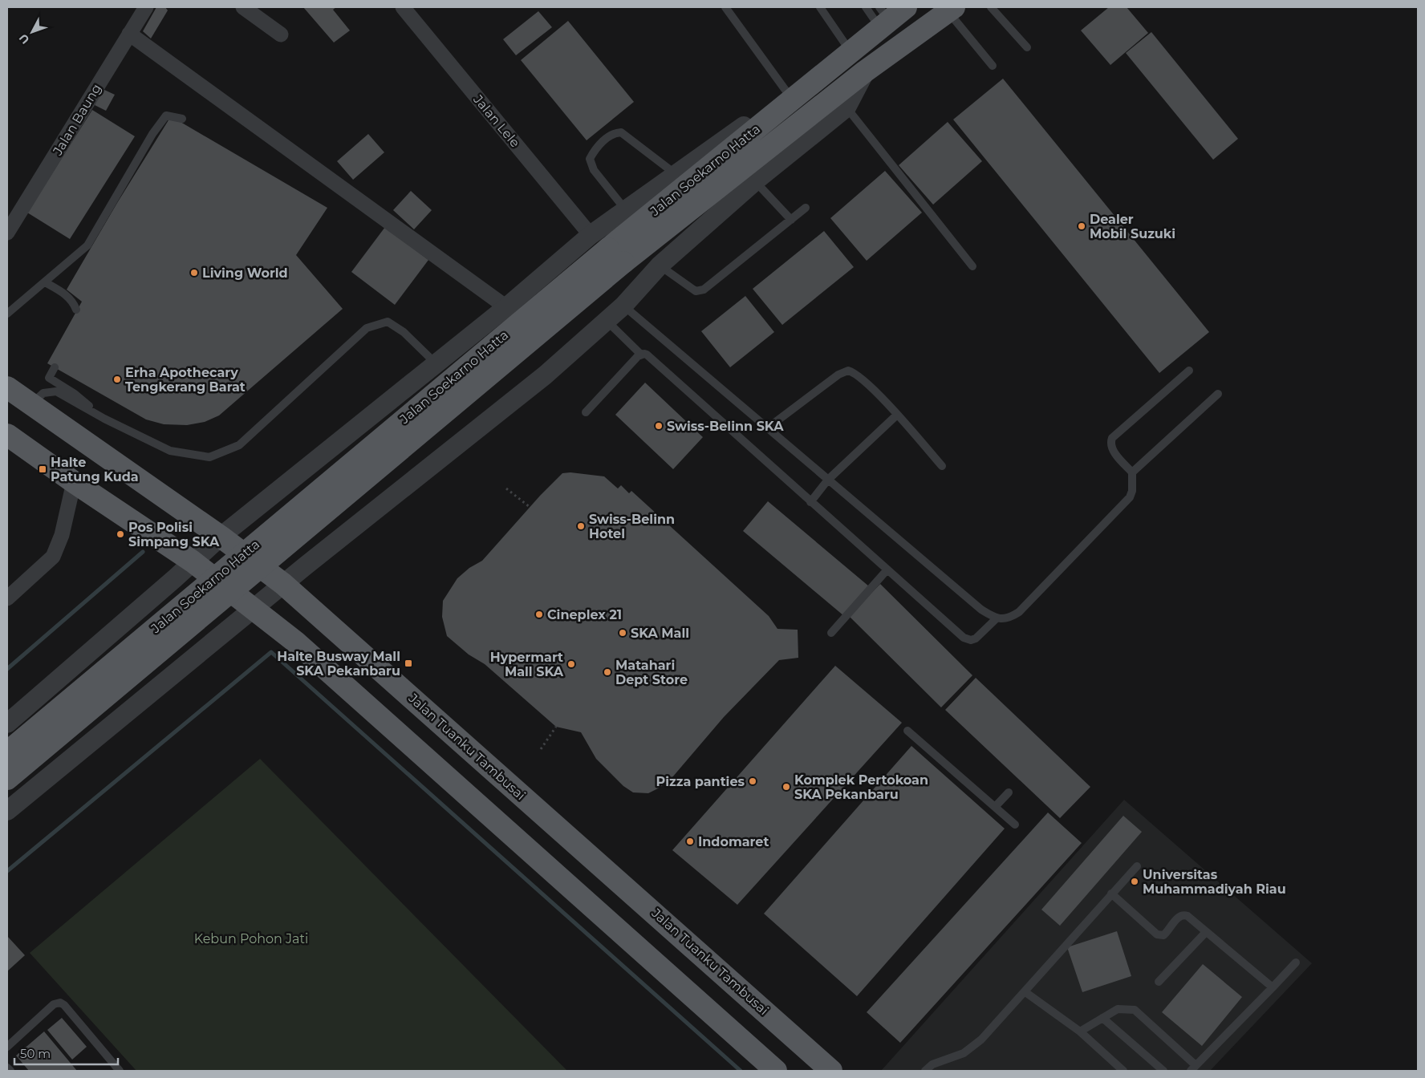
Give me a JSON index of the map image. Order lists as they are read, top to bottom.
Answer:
{
  "streets": {
    "main road": ["Jalan Soekarno Hatta", "Jalan Tuanku Tambusai"],
    "street": ["Jalan Baung", "Jalan Lele"]
  },
  "crossings": [
    ["Jalan Soekarno Hatta", "Jalan Tuanku Tambusai"]
  ],
  "parks": ["Kebun Pohon Jati"],
  "places": {
    "other": [
      "Dealer Mobil Suzuki",
      "Living World",
      "Erha Apothecary Tengkerang Barat",
      "Swiss-Belinn SKA",
      "Swiss-Belinn Hotel",
      "Pos Polisi Simpang SKA",
      "Cineplex 21",
      "SKA Mall",
      "Hypermart Mall SKA",
      "Matahari Dept Store",
      "Pizza panties",
      "Komplek Pertokoan SKA Pekanbaru",
      "Indomaret",
      "Universitas Muhammadiyah Riau"
    ],
    "transit": ["Halte Patung Kuda", "Halte Busway Mall SKA Pekanbaru"]
  },
  "scale_bar": "50 m",
  "north": "bottom left"
}
